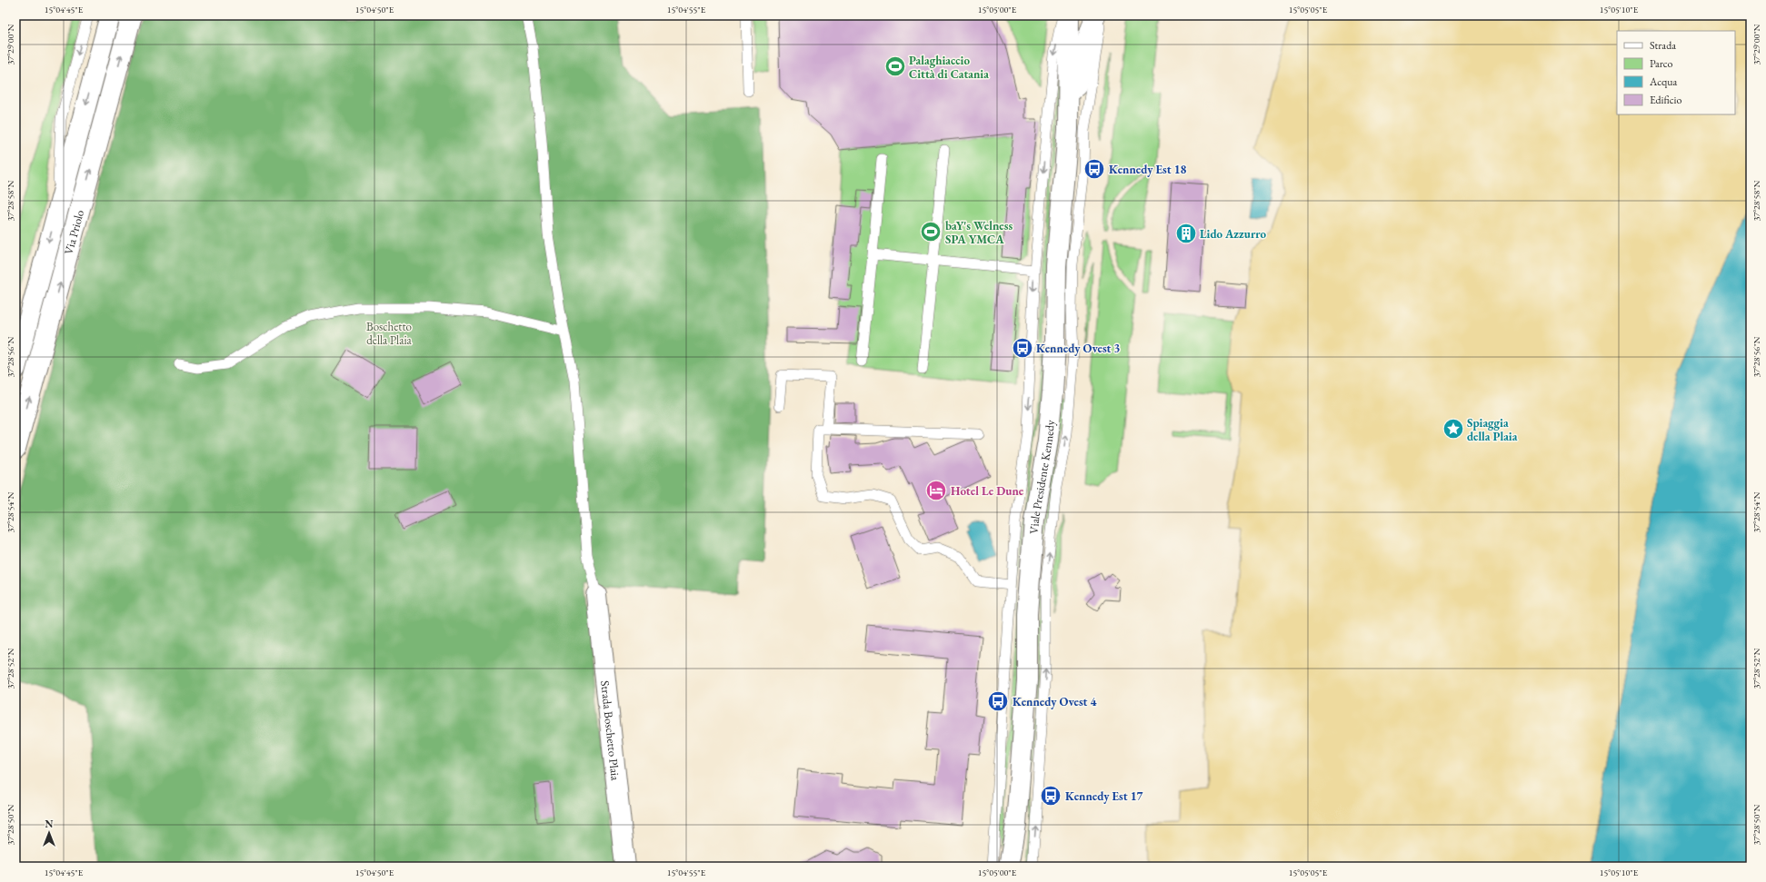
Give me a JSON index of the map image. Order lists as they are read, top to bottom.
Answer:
{
  "streets": {
    "main road": ["Via Priolo", "Viale Presidente Kennedy", "Strada Boschetto Plaia"]
  },
  "parks": ["Boschetto della Plaia"],
  "places": {
    "sports": ["Palaghiaccio Città di Catania", "baY's Welness SPA YMCA"],
    "bus stop": [
      "Kennedy Est 18",
      "Kennedy Ovest 3",
      "Kennedy Ovest 4",
      "Kennedy Est 17"
    ],
    "building": ["Lido Azzurro"],
    "place": ["Spiaggia della Plaia"],
    "hotel": ["Hotel Le Dune"]
  },
  "legend": [
    "Strada",
    "Parco",
    "Acqua",
    "Edificio"
  ],
  "north": "top",
  "coordinates": [
    "15°04'45\"E",
    "15°04'50\"E",
    "15°04'55\"E",
    "15°05'00\"E",
    "15°05'05\"E",
    "15°05'10\"E",
    "37°29'00\"N",
    "37°28'58\"N",
    "37°28'56\"N",
    "37°28'54\"N",
    "37°28'52\"N",
    "37°28'50\"N"
  ]
}
